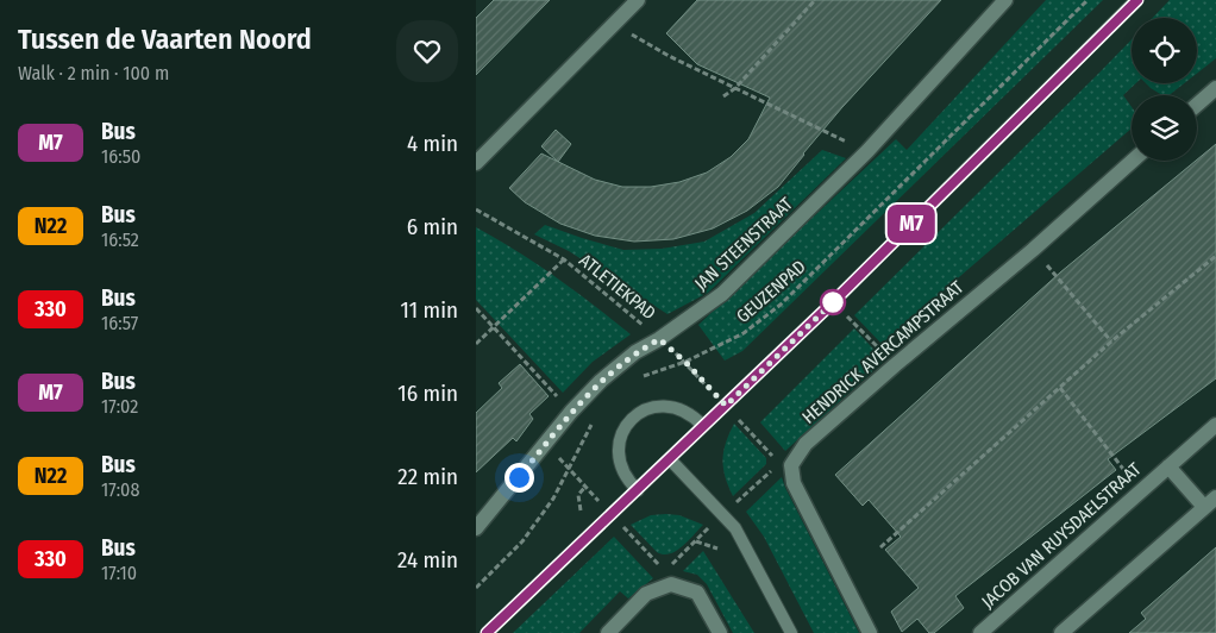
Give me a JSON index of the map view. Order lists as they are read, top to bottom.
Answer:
{
  "streets": {
    "street": ["JAN STEENSTRAAT", "HENDRICK AVERCAMPSTRAAT", "JACOB VAN RUYSDAELSTRAAT"],
    "path": ["ATLETIEKPAD", "GEUZENPAD"]
  },
  "crossings": [
    ["JAN STEENSTRAAT", "ATLETIEKPAD"],
    ["ATLETIEKPAD", "GEUZENPAD"]
  ],
  "lines": ["bus line M7"],
  "page": {
    "heading": ["Tussen de Vaarten Noord", "Walk · 2 min · 100 m"],
    "on_map": "M7",
    "list": [
      {
        "mark": "M7",
        "name": "Bus",
        "note": "16:50",
        "value": "4 min"
      },
      {
        "mark": "N22",
        "name": "Bus",
        "note": "16:52",
        "value": "6 min"
      },
      {
        "mark": "330",
        "name": "Bus",
        "note": "16:57",
        "value": "11 min"
      },
      {
        "mark": "M7",
        "name": "Bus",
        "note": "17:02",
        "value": "16 min"
      },
      {
        "mark": "N22",
        "name": "Bus",
        "note": "17:08",
        "value": "22 min"
      },
      {
        "mark": "330",
        "name": "Bus",
        "note": "17:10",
        "value": "24 min"
      }
    ]
  }
}
